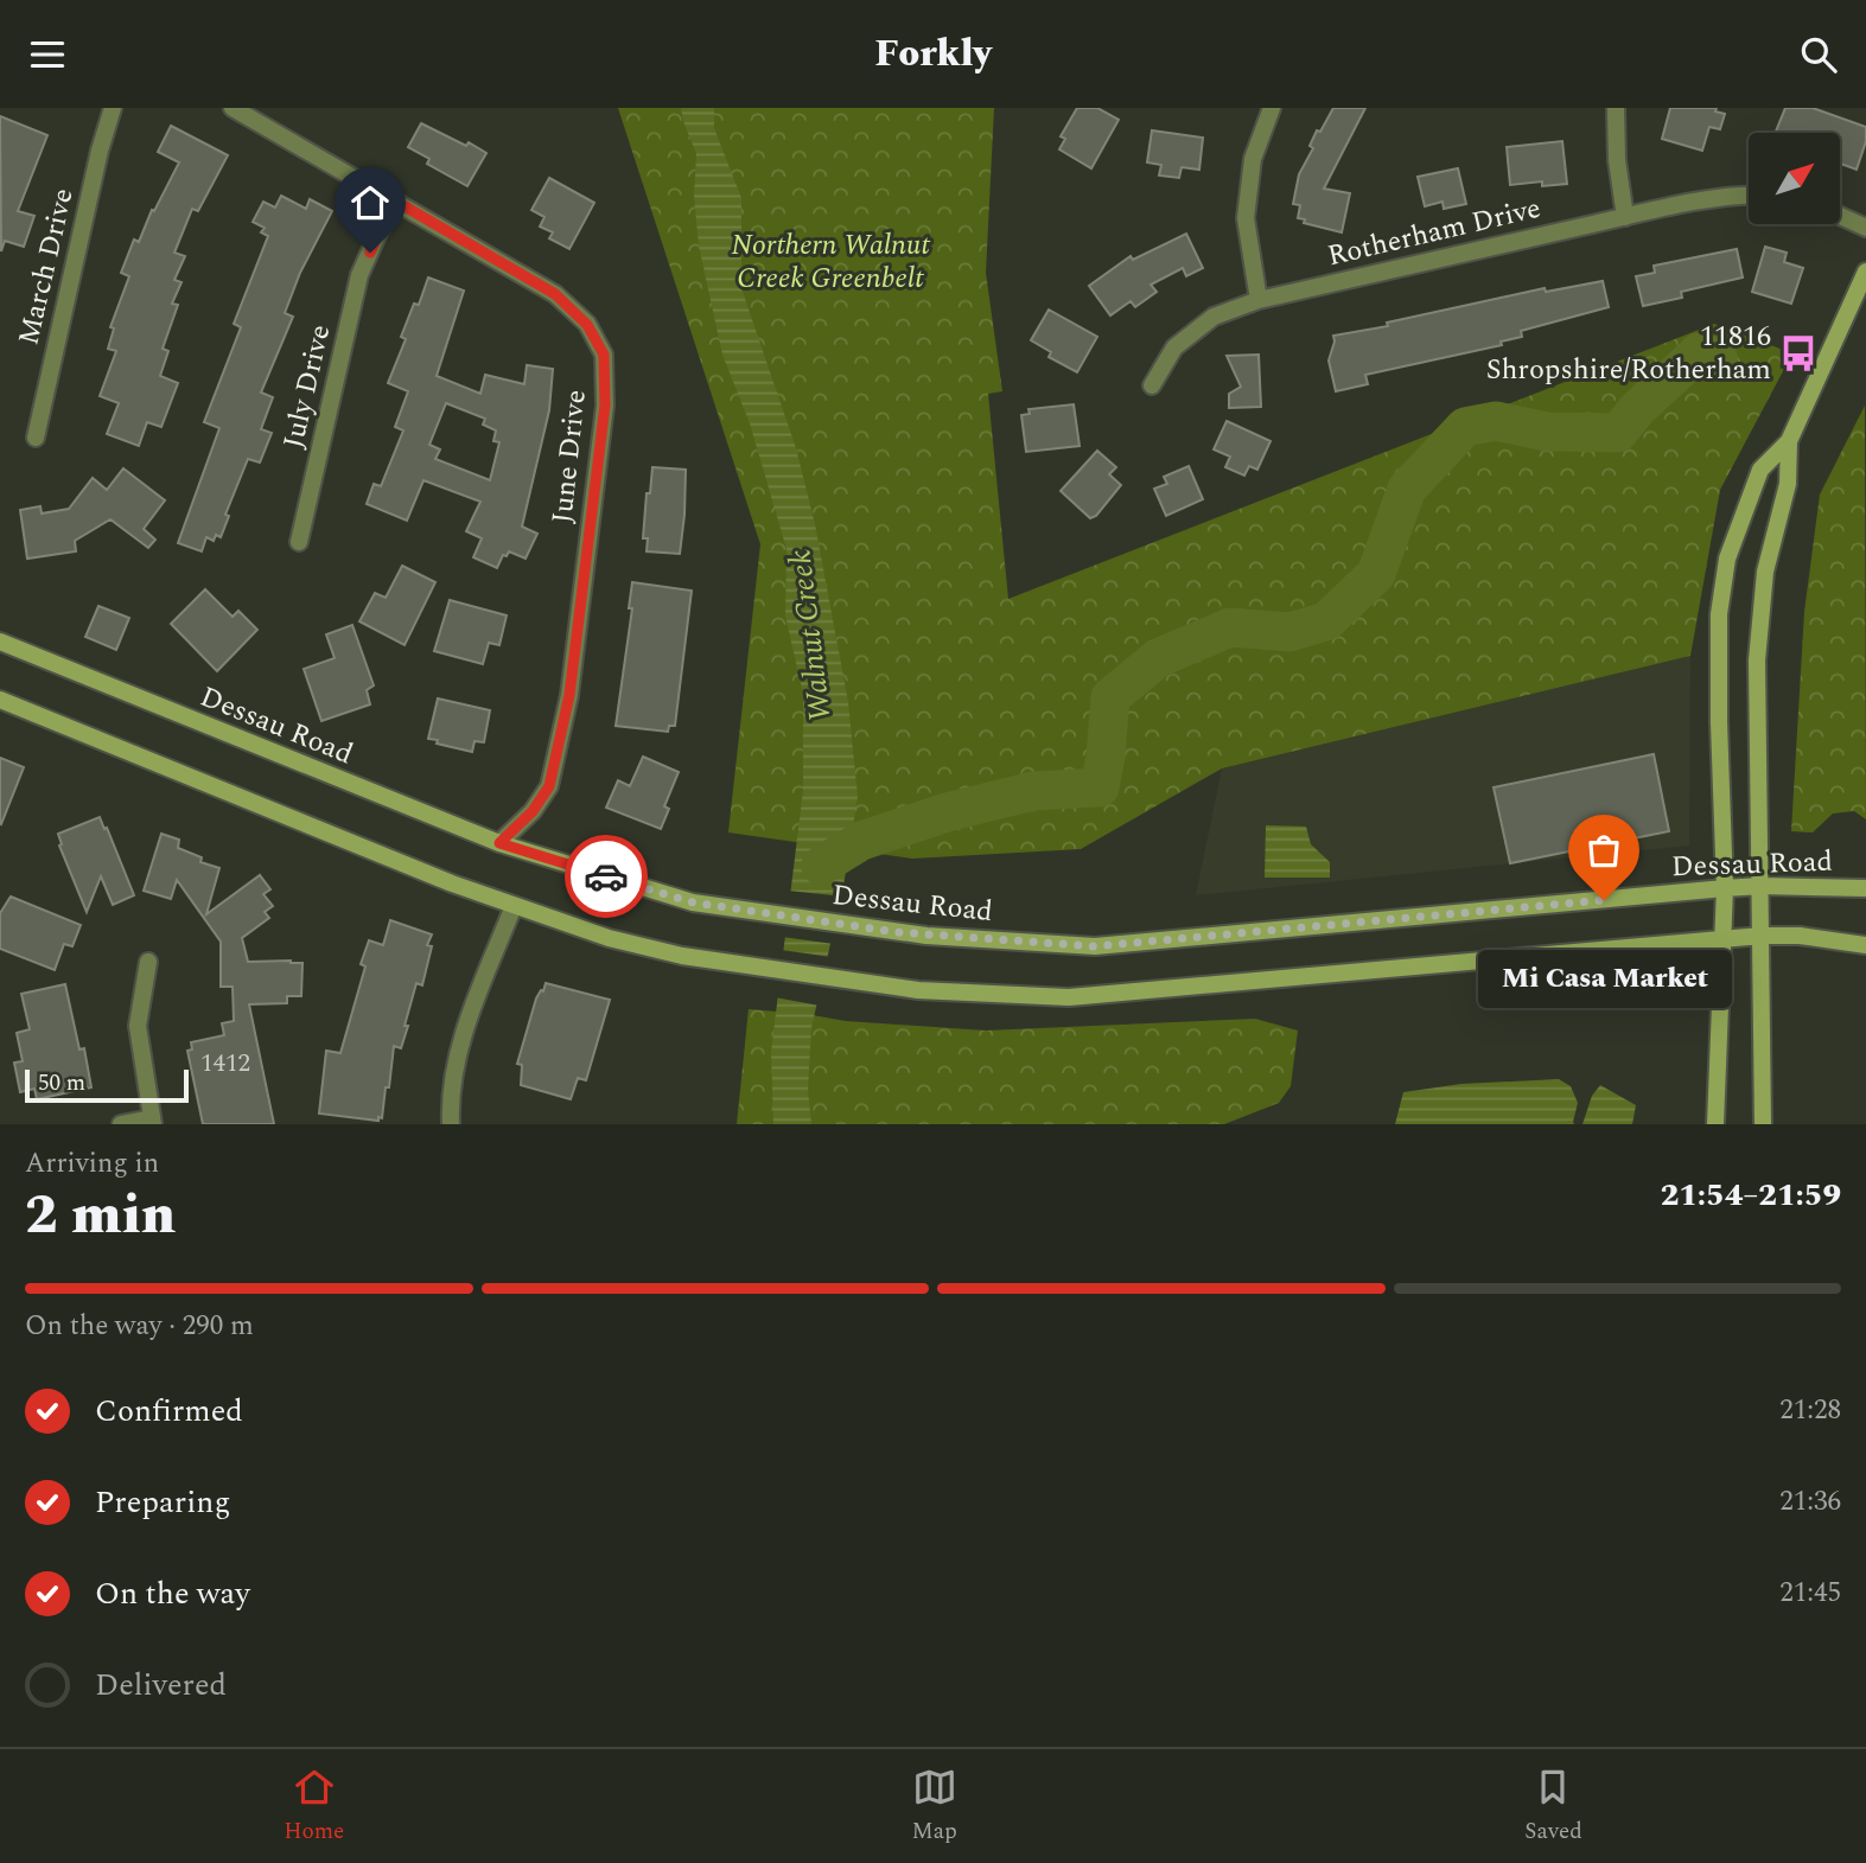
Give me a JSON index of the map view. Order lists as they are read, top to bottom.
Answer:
{
  "streets": {
    "main road": ["Dessau Road"],
    "street": [
      "Rotherham Drive",
      "March Drive",
      "July Drive",
      "June Drive"
    ]
  },
  "crossings": [
    ["July Drive", "June Drive"],
    ["June Drive", "Dessau Road"]
  ],
  "water": ["Walnut Creek"],
  "parks": ["Northern Walnut Creek Greenbelt"],
  "places": {
    "bus stop": ["11816 Shropshire/Rotherham"],
    "other": ["Mi Casa Market"]
  },
  "house_numbers": ["1412"],
  "scale_bar": "50 m",
  "north": "top right",
  "page": {
    "header": "Forkly",
    "bubble": "Mi Casa Market",
    "scale": "50 m",
    "heading": ["2 min", "Arriving in", "21:54–21:59"],
    "bar": "On the way · 290 m",
    "list": [
      ["Confirmed", "21:28"],
      ["Preparing", "21:36"],
      ["On the way", "21:45"],
      "Delivered"
    ],
    "tabs": ["Home", "Map", "Saved"]
  }
}
